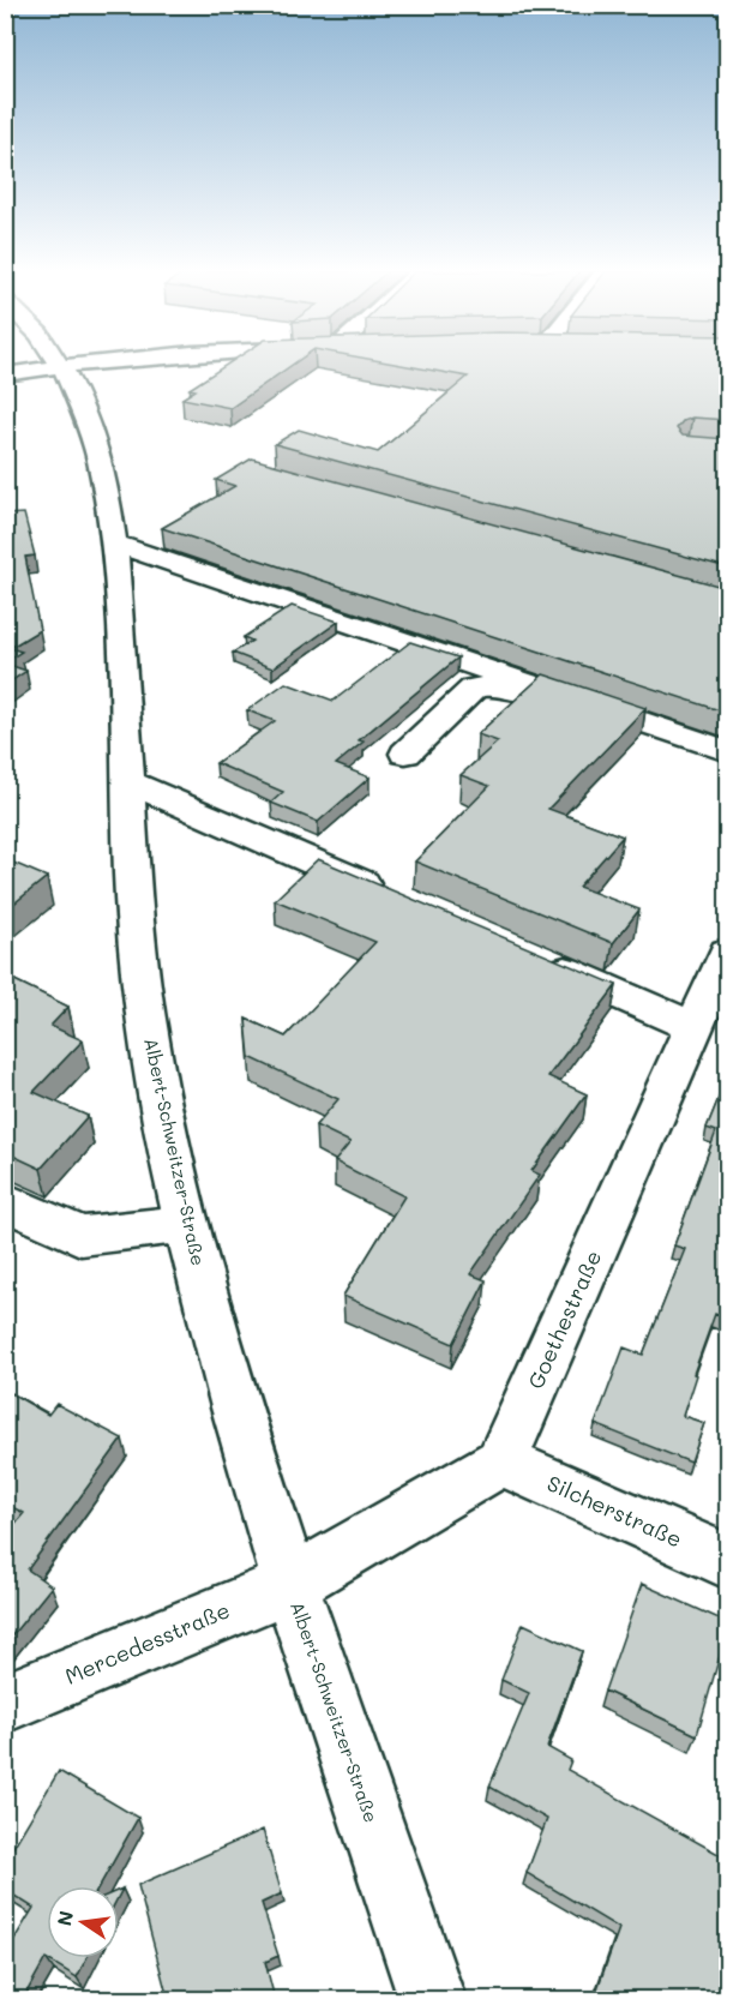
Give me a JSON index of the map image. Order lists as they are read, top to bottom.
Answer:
{
  "streets": {
    "street": [
      "Albert-Schweitzer-Straße",
      "Goethestraße",
      "Silcherstraße",
      "Mercedesstraße"
    ]
  },
  "crossings": [
    ["Albert-Schweitzer-Straße", "Mercedesstraße"],
    ["Goethestraße", "Silcherstraße"]
  ],
  "north": "left"
}
